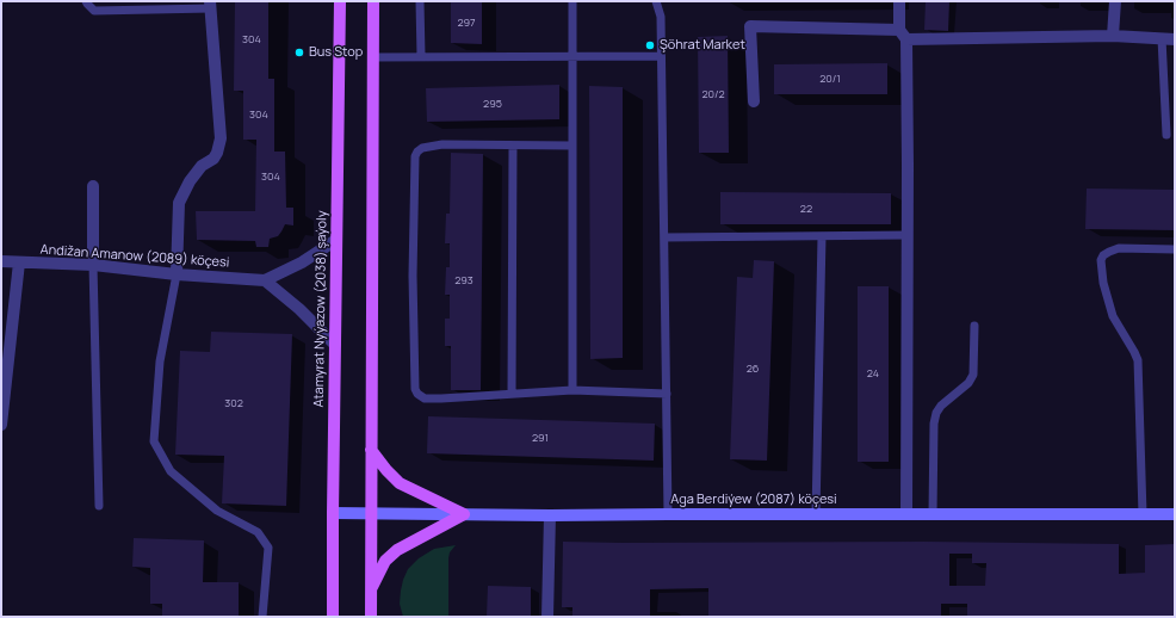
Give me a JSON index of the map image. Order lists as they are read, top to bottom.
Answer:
{
  "streets": {
    "main road": ["Atamyrat Nyýazow (2038) şaýoly"],
    "street": ["Andižan Amanow (2089) köçesi", "Aga Berdiýew (2087) köçesi"]
  },
  "crossings": [
    ["Andižan Amanow (2089) köçesi", "Atamyrat Nyýazow (2038) şaýoly"],
    ["Atamyrat Nyýazow (2038) şaýoly", "Aga Berdiýew (2087) köçesi"]
  ],
  "places": ["Şöhrat Market", "Bus Stop"],
  "house_numbers": [
    "297",
    "304",
    "20/1",
    "20/2",
    "295",
    "304",
    "304",
    "22",
    "293",
    "26",
    "24",
    "302",
    "291"
  ]
}
